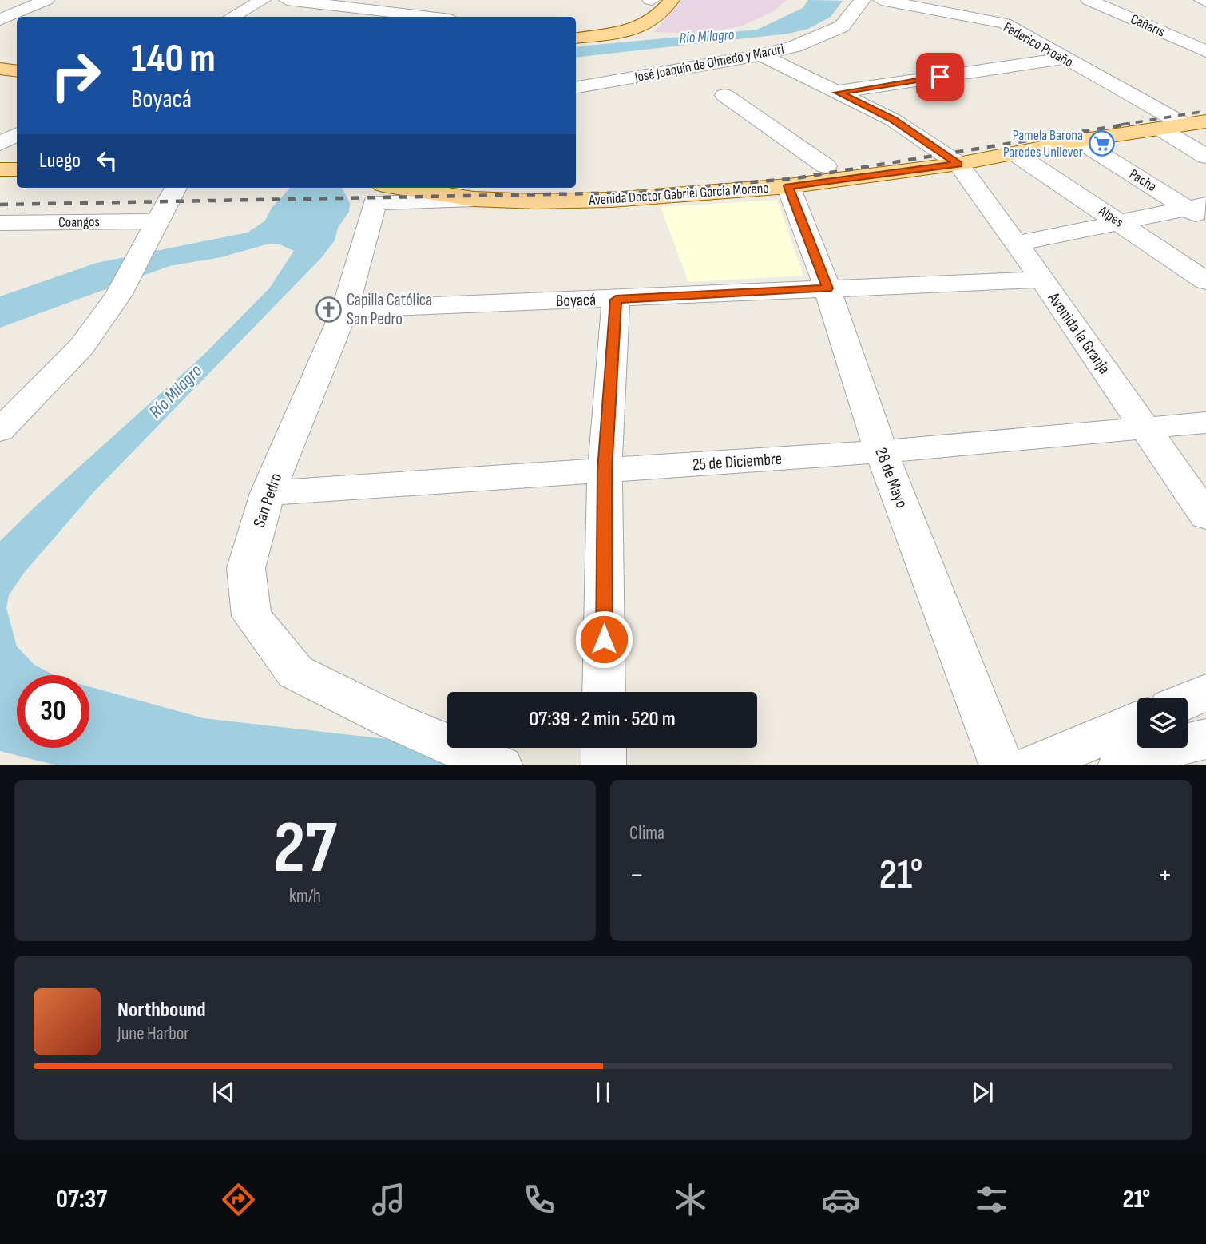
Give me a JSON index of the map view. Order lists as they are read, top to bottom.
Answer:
{
  "streets": {
    "main road": ["Avenida Doctor Gabriel García Moreno"],
    "street": [
      "Cañaris",
      "Federico Proaño",
      "José Joaquín de Olmedo y Maruri",
      "Pacha",
      "Alpes",
      "Coangos",
      "Boyacá",
      "Avenida la Granja",
      "25 de Diciembre",
      "28 de Mayo",
      "San Pedro"
    ]
  },
  "crossings": [
    ["Federico Proaño", "Avenida Doctor Gabriel García Moreno"],
    ["Pacha", "Avenida Doctor Gabriel García Moreno"],
    ["Avenida Doctor Gabriel García Moreno", "Alpes"],
    ["Avenida Doctor Gabriel García Moreno", "Avenida la Granja"],
    ["Avenida Doctor Gabriel García Moreno", "28 de Mayo"],
    ["Avenida Doctor Gabriel García Moreno", "San Pedro"],
    ["Boyacá", "Avenida la Granja"],
    ["Boyacá", "28 de Mayo"],
    ["Boyacá", "San Pedro"],
    ["Avenida la Granja", "25 de Diciembre"],
    ["25 de Diciembre", "28 de Mayo"],
    ["25 de Diciembre", "San Pedro"]
  ],
  "water": ["Río Milagro"],
  "places": {
    "supermarket": ["Pamela Barona Paredes Unilever"],
    "church": ["Capilla Católica San Pedro"]
  },
  "page": {
    "turn": ["140 m", "Boyacá"],
    "then": "Luego",
    "limit": "30",
    "trip": "07:39 · 2 min · 520 m",
    "tile": [
      ["27", "km/h"],
      "Clima"
    ],
    "heat": ["−", "21°", "+"],
    "song": ["Northbound", "June Harbor"],
    "tabs": ["07:37", "21°"]
  }
}
